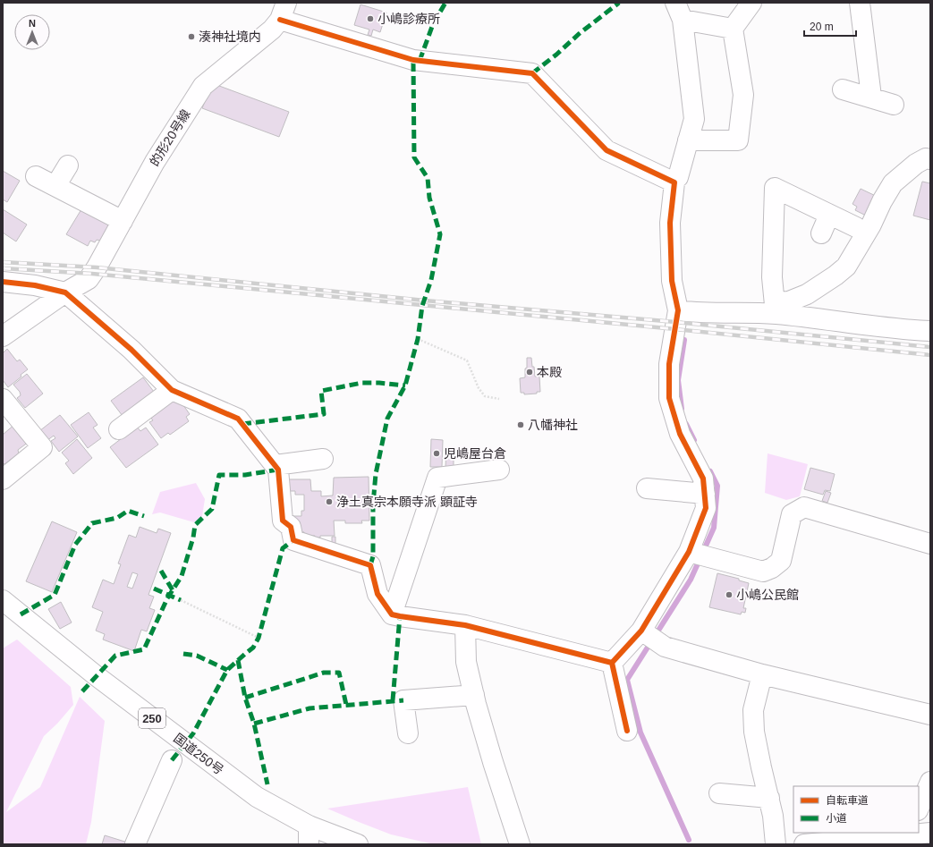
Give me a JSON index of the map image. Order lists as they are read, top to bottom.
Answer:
{
  "streets": {
    "main road": ["的形20号線", "250", "国道250号"]
  },
  "places": [
    "小嶋診療所",
    "湊神社境内",
    "本殿",
    "八幡神社",
    "児嶋屋台倉",
    "浄土真宗本願寺派 顕証寺",
    "小嶋公民館"
  ],
  "legend": ["自転車道", "小道"],
  "scale_bar": "20 m",
  "north": "top"
}
